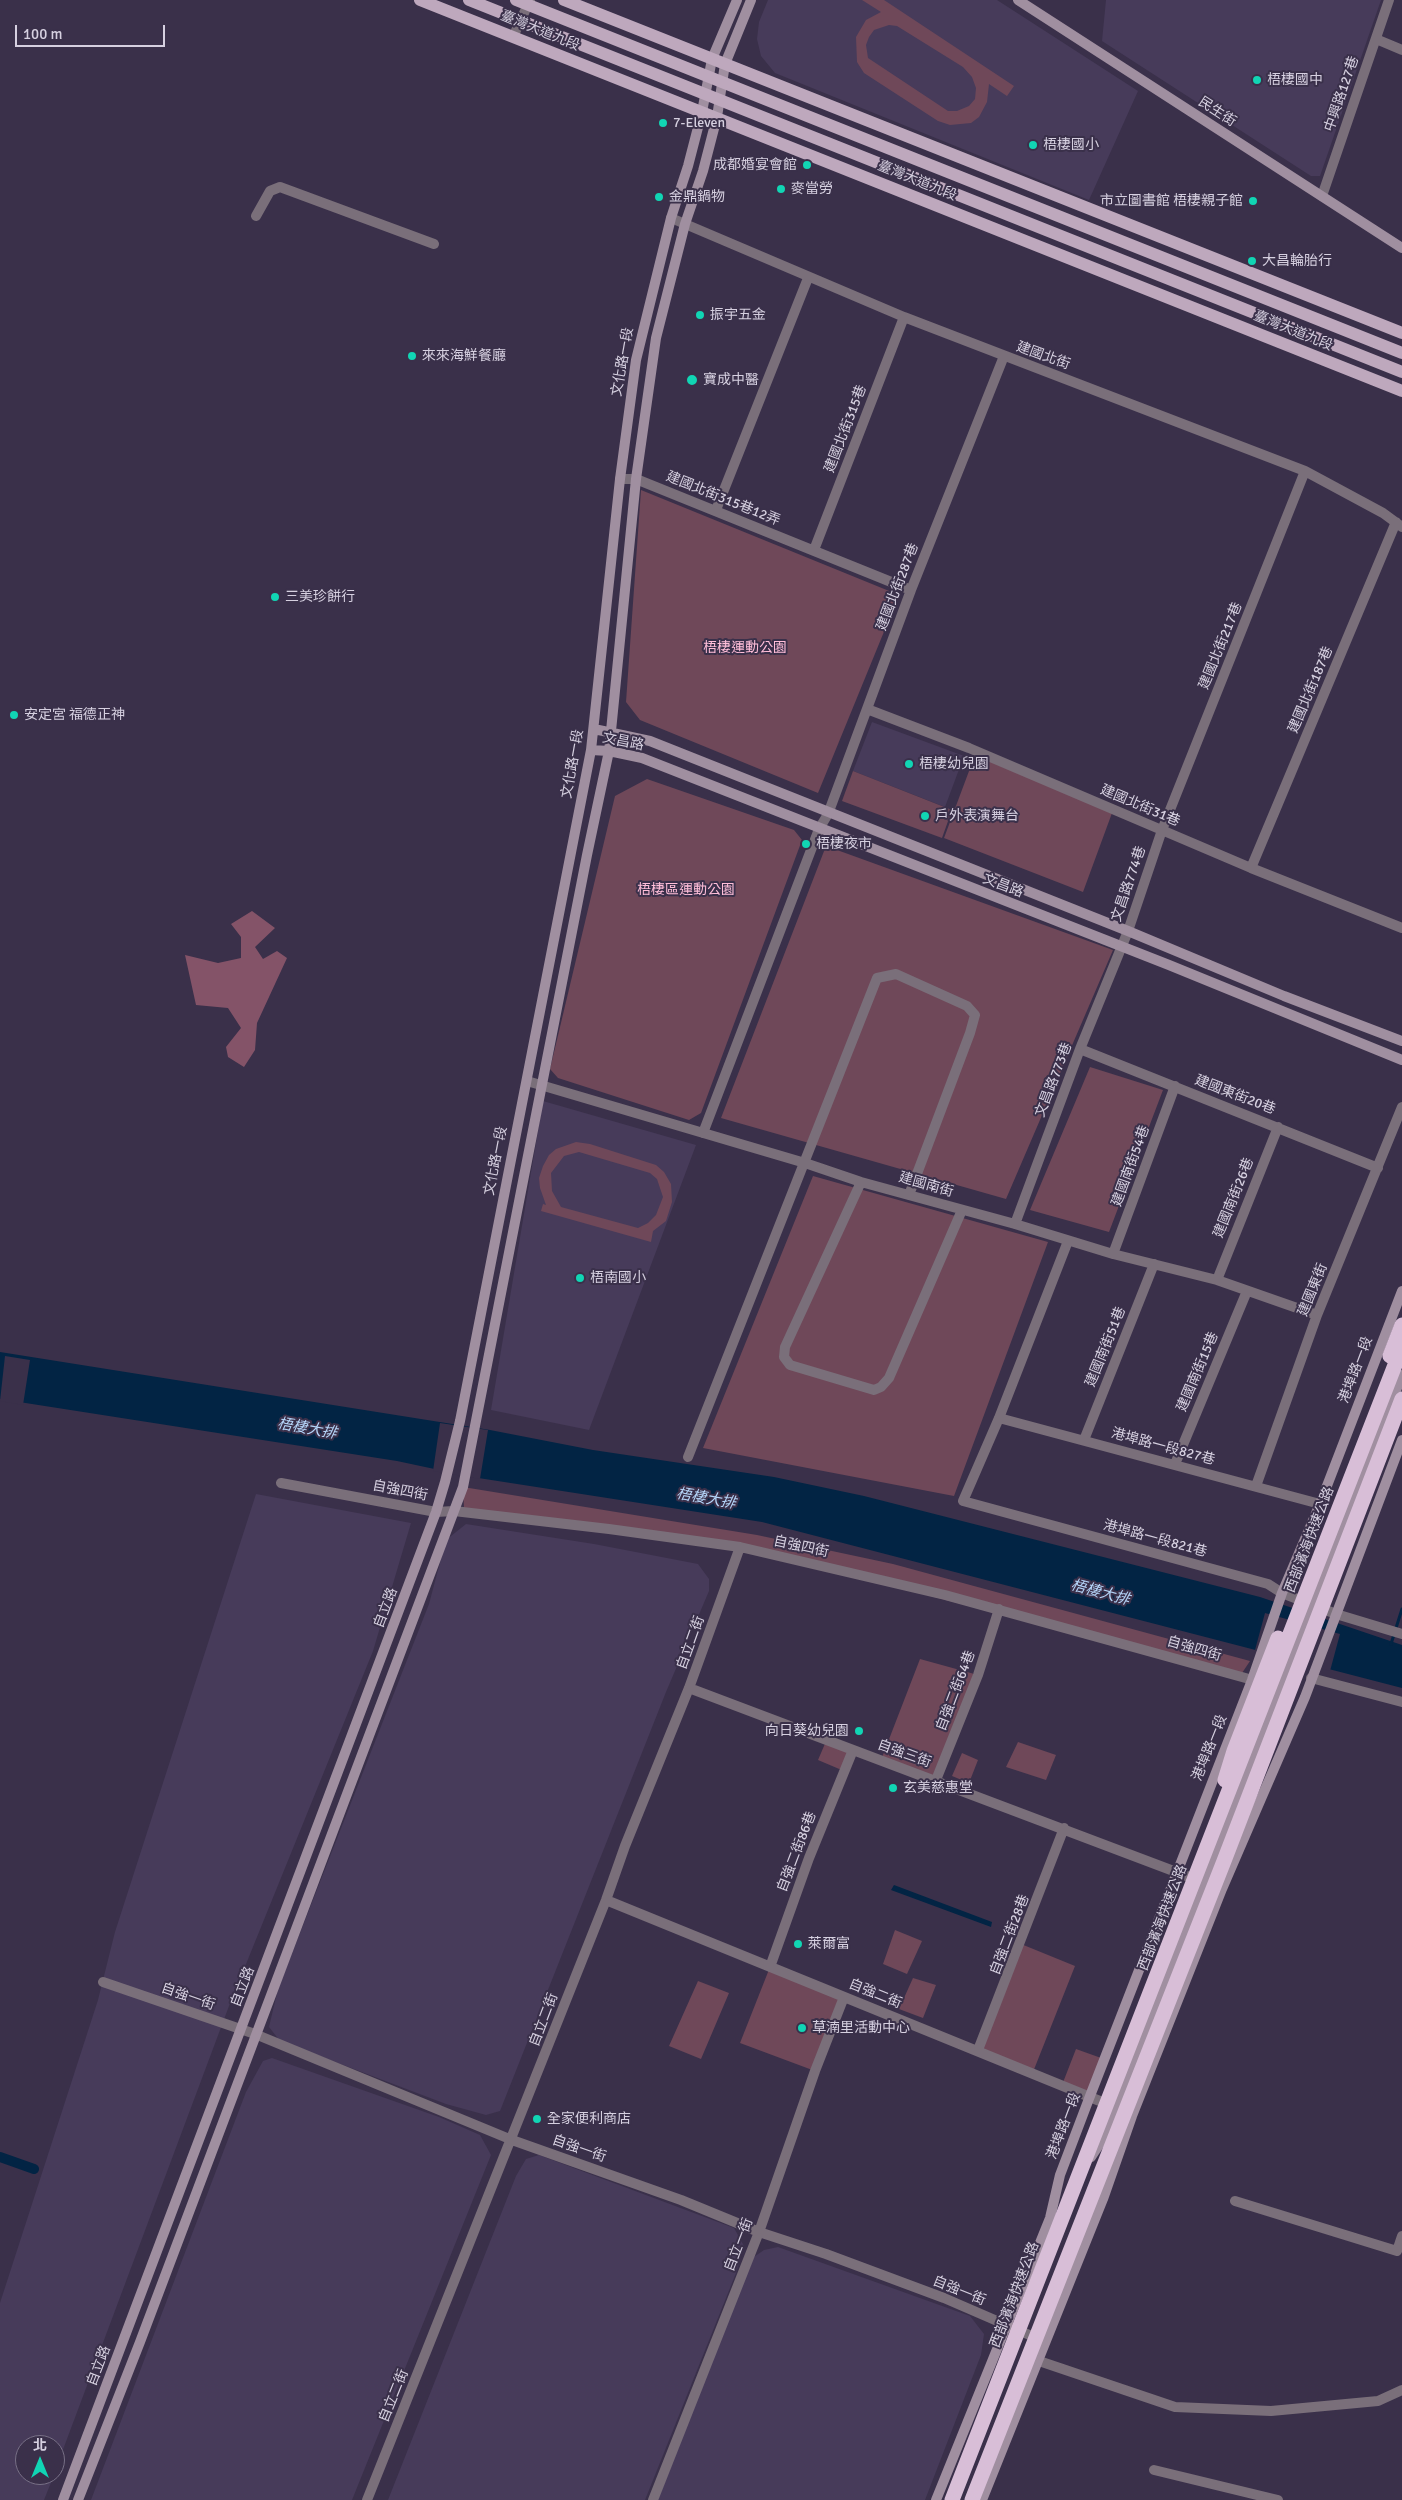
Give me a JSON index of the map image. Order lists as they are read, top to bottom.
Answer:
{
  "streets": {
    "highway": ["西部濱海快速公路"],
    "main road": ["臺灣大道九段"],
    "street": [
      "中興路127巷",
      "民生街",
      "建國北街",
      "文化路一段",
      "建國北街315巷",
      "建國北街315巷12弄",
      "建國北街287巷",
      "建國北街217巷",
      "建國北街187巷",
      "文昌路",
      "建國北街31巷",
      "文昌路774巷",
      "文昌路773巷",
      "建國東街20巷",
      "建國南街54巷",
      "建國南街",
      "建國南街26巷",
      "建國東街",
      "建國南街51巷",
      "港埠路一段",
      "建國南街15巷",
      "港埠路一段827巷",
      "自強四街",
      "港埠路一段821巷",
      "自立路",
      "自立二街",
      "自強二街64巷",
      "自強三街",
      "自強二街86巷",
      "自強二街28巷",
      "自強二街",
      "自強一街",
      "自立一街"
    ]
  },
  "crossings": [
    ["臺灣大道九段", "文化路一段"],
    ["中興路127巷", "民生街"],
    ["建國北街", "文化路一段"],
    ["建國北街", "建國北街315巷"],
    ["建國北街", "建國北街287巷"],
    ["建國北街", "建國北街217巷"],
    ["建國北街", "建國北街187巷"],
    ["文化路一段", "建國北街315巷12弄"],
    ["文化路一段", "文昌路"],
    ["文化路一段", "建國南街"],
    ["文化路一段", "自立路"],
    ["建國北街315巷", "建國北街315巷12弄"],
    ["建國北街315巷12弄", "建國北街287巷"],
    ["建國北街287巷", "文昌路"],
    ["建國北街287巷", "建國北街31巷"],
    ["建國北街287巷", "建國南街"],
    ["建國北街217巷", "建國北街31巷"],
    ["建國北街217巷", "文昌路774巷"],
    ["建國北街187巷", "建國北街31巷"],
    ["文昌路", "文昌路774巷"],
    ["文昌路", "文昌路773巷"],
    ["建國北街31巷", "文昌路774巷"],
    ["文昌路774巷", "文昌路773巷"],
    ["文昌路773巷", "建國東街20巷"],
    ["文昌路773巷", "建國南街"],
    ["建國東街20巷", "建國南街54巷"],
    ["建國東街20巷", "建國南街26巷"],
    ["建國東街20巷", "建國東街"],
    ["建國南街54巷", "建國南街"],
    ["建國南街", "建國南街26巷"],
    ["建國南街", "建國東街"],
    ["建國南街", "建國南街51巷"],
    ["建國南街", "建國南街15巷"],
    ["建國東街", "港埠路一段827巷"],
    ["建國南街51巷", "港埠路一段827巷"],
    ["港埠路一段", "港埠路一段827巷"],
    ["港埠路一段", "自強四街"],
    ["港埠路一段", "港埠路一段821巷"],
    ["港埠路一段", "自強三街"],
    ["港埠路一段", "自強二街"],
    ["港埠路一段", "自強一街"],
    ["建國南街15巷", "港埠路一段827巷"],
    ["港埠路一段827巷", "港埠路一段821巷"],
    ["自強四街", "自立路"],
    ["自強四街", "自立二街"],
    ["自強四街", "自強二街64巷"],
    ["自立路", "自強一街"],
    ["自立二街", "自強三街"],
    ["自立二街", "自強二街"],
    ["自立二街", "自強一街"],
    ["自強二街64巷", "自強三街"],
    ["自強三街", "自強二街86巷"],
    ["自強三街", "自強二街28巷"],
    ["自強二街86巷", "自強二街"],
    ["自強二街28巷", "自強二街"],
    ["自強二街", "自立一街"],
    ["自強一街", "自立一街"]
  ],
  "water": ["梧棲大排"],
  "parks": ["梧棲運動公園", "梧棲區運動公園"],
  "places": [
    "梧棲國中",
    "7-Eleven",
    "梧棲國小",
    "成都婚宴會館",
    "麥當勞",
    "金鼎鍋物",
    "市立圖書館 梧棲親子館",
    "大昌輪胎行",
    "振宇五金",
    "來來海鮮餐廳",
    "寶成中醫",
    "三美珍餅行",
    "安定宮 福德正神",
    "梧棲幼兒園",
    "戶外表演舞台",
    "梧棲夜市",
    "梧南國小",
    "向日葵幼兒園",
    "玄美慈惠堂",
    "萊爾富",
    "草湳里活動中心",
    "全家便利商店"
  ],
  "scale_bar": "100 m",
  "north": "top"
}
